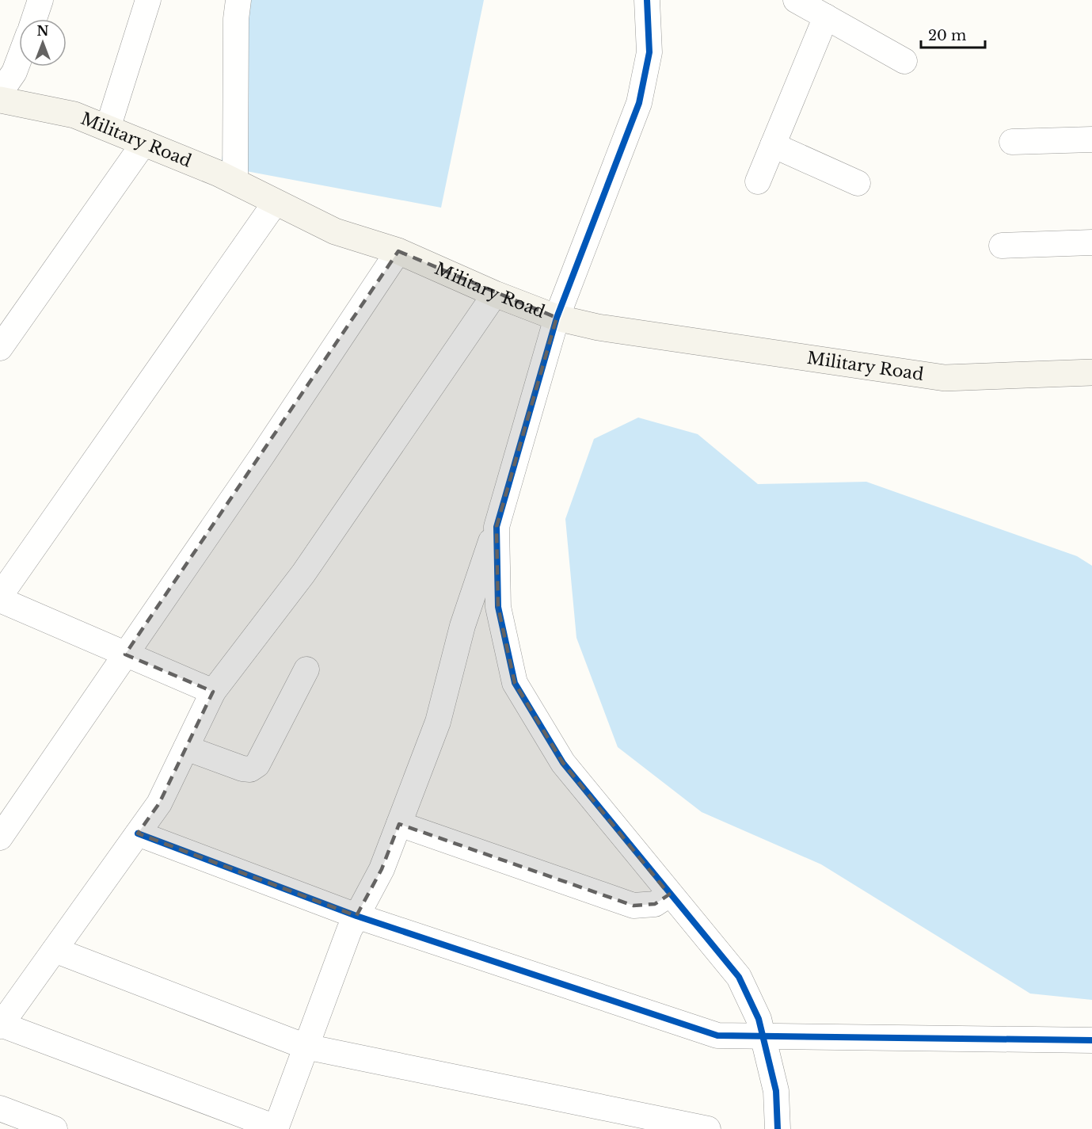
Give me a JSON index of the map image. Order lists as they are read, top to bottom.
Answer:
{
  "streets": {
    "main road": ["Military Road"]
  },
  "scale_bar": "20 m",
  "north": "top"
}
